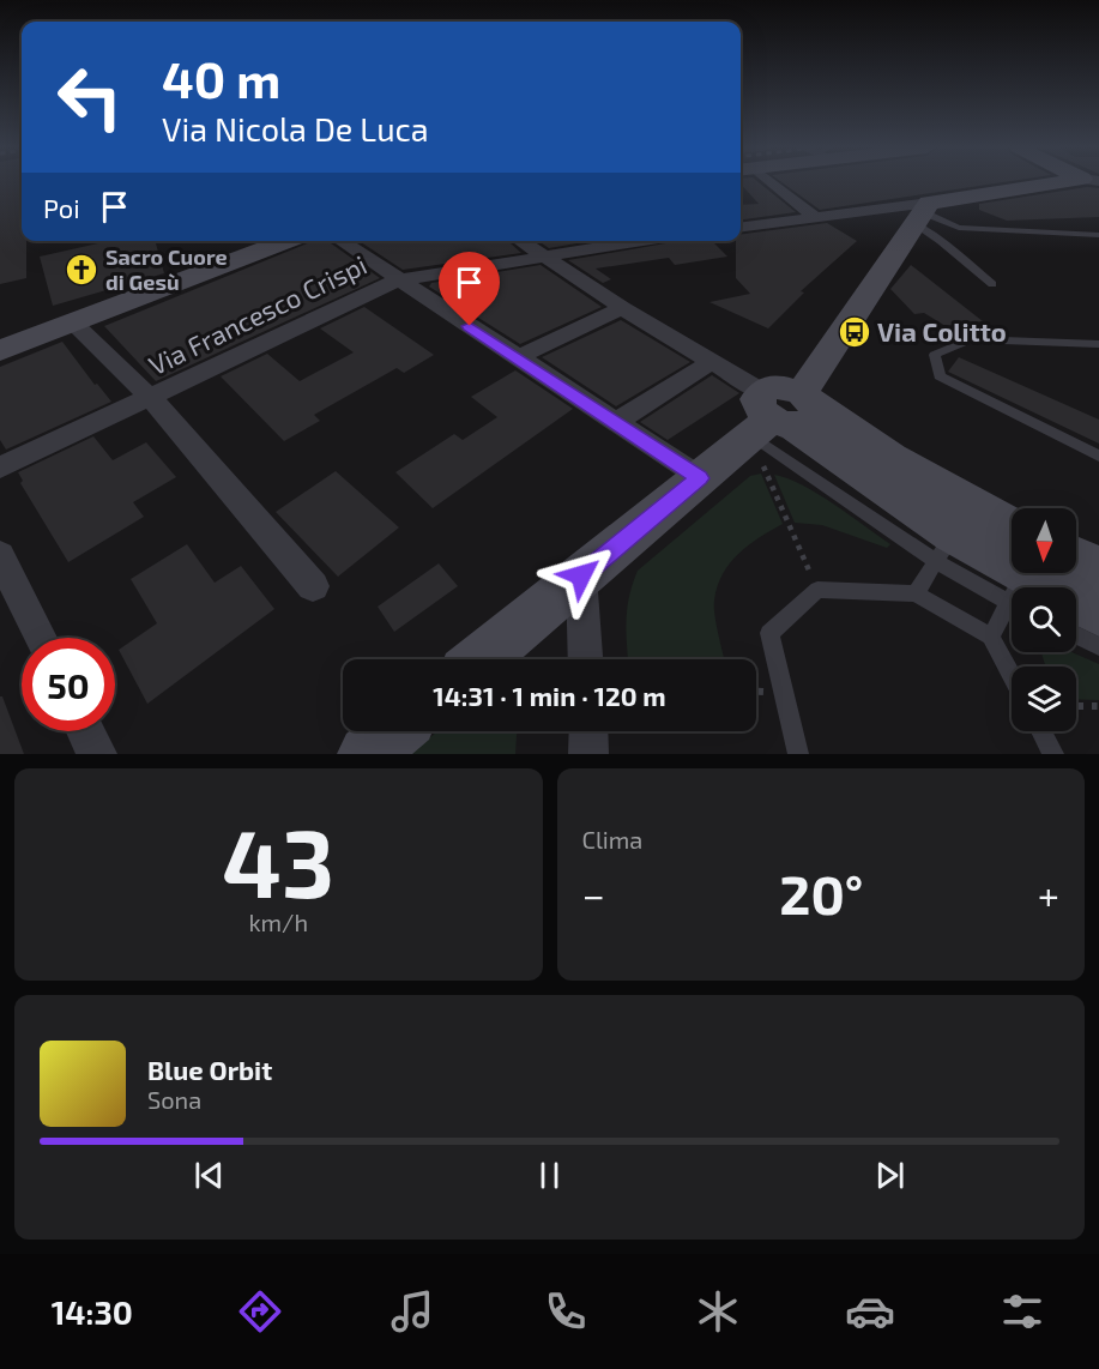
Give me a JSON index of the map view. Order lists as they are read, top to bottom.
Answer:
{
  "streets": {
    "street": ["Via Francesco Crispi"]
  },
  "places": {
    "church": ["Sacro Cuore di Gesù"],
    "bus stop": ["Via Colitto"]
  },
  "north": "bottom",
  "page": {
    "turn": ["40 m", "Via Nicola De Luca"],
    "then": "Poi",
    "limit": "50",
    "trip": "14:31 · 1 min · 120 m",
    "tile": [
      ["43", "km/h"],
      "Clima"
    ],
    "heat": ["−", "20°", "+"],
    "song": ["Blue Orbit", "Sona"],
    "tabs": "14:30"
  }
}
